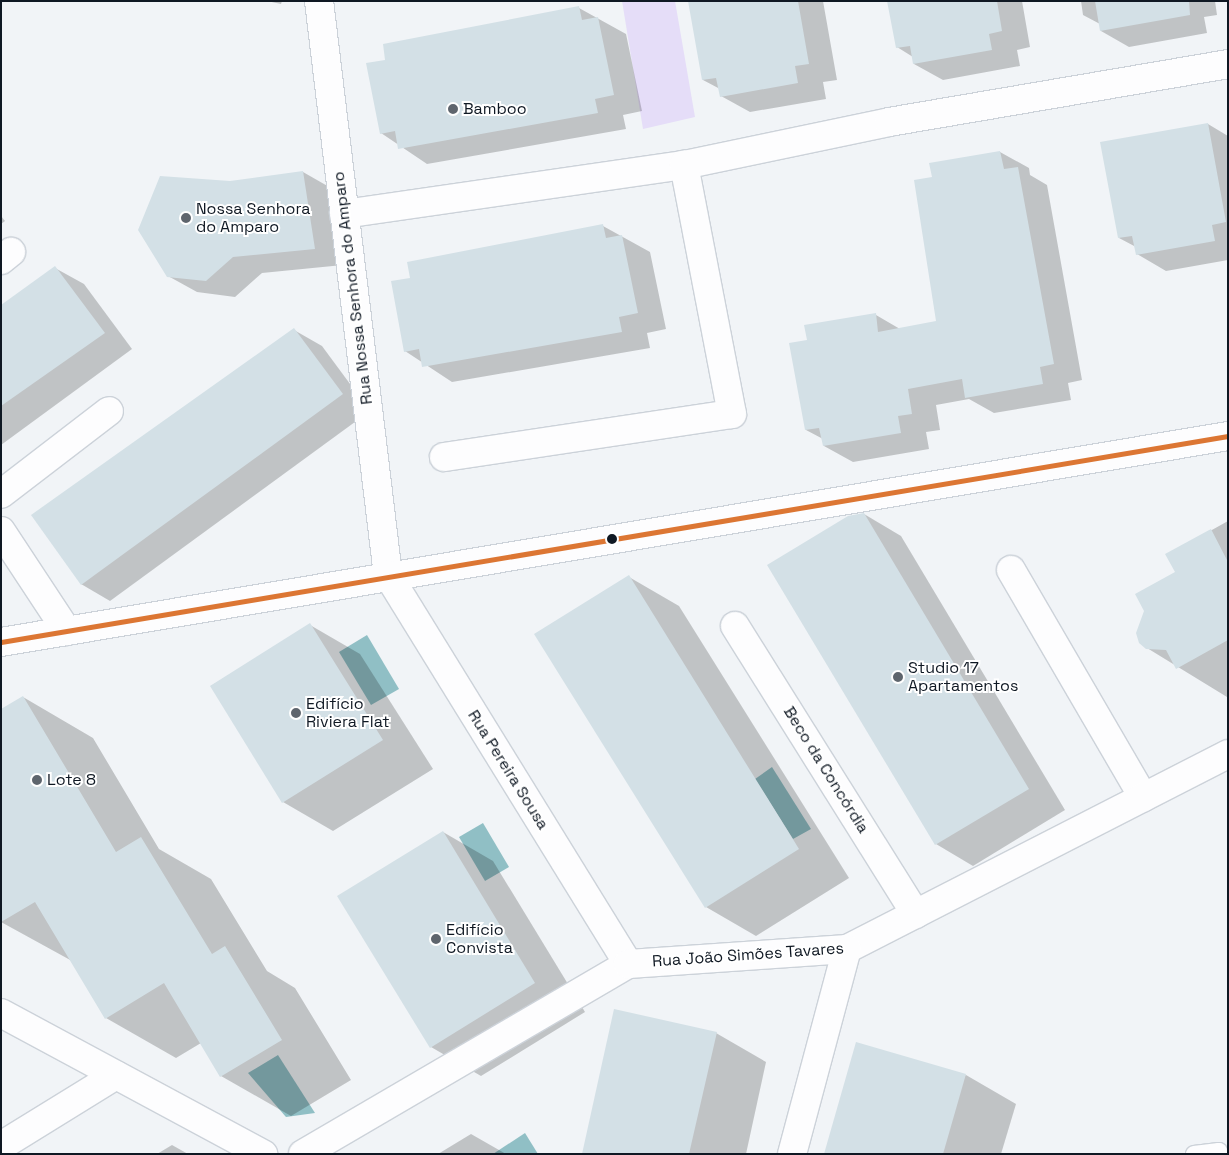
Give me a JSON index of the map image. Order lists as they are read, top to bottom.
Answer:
{
  "streets": {
    "street": [
      "Rua Nossa Senhora do Amparo",
      "Rua Pereira Sousa",
      "Beco da Concórdia",
      "Rua João Simões Tavares"
    ]
  },
  "crossings": [
    ["Rua Nossa Senhora do Amparo", "Rua Pereira Sousa"],
    ["Rua Pereira Sousa", "Rua João Simões Tavares"],
    ["Beco da Concórdia", "Rua João Simões Tavares"]
  ],
  "places": [
    "Bamboo",
    "Nossa Senhora do Amparo",
    "Studio 17 Apartamentos",
    "Edifício Riviera Flat",
    "Lote 8",
    "Edifício Convista"
  ]
}
